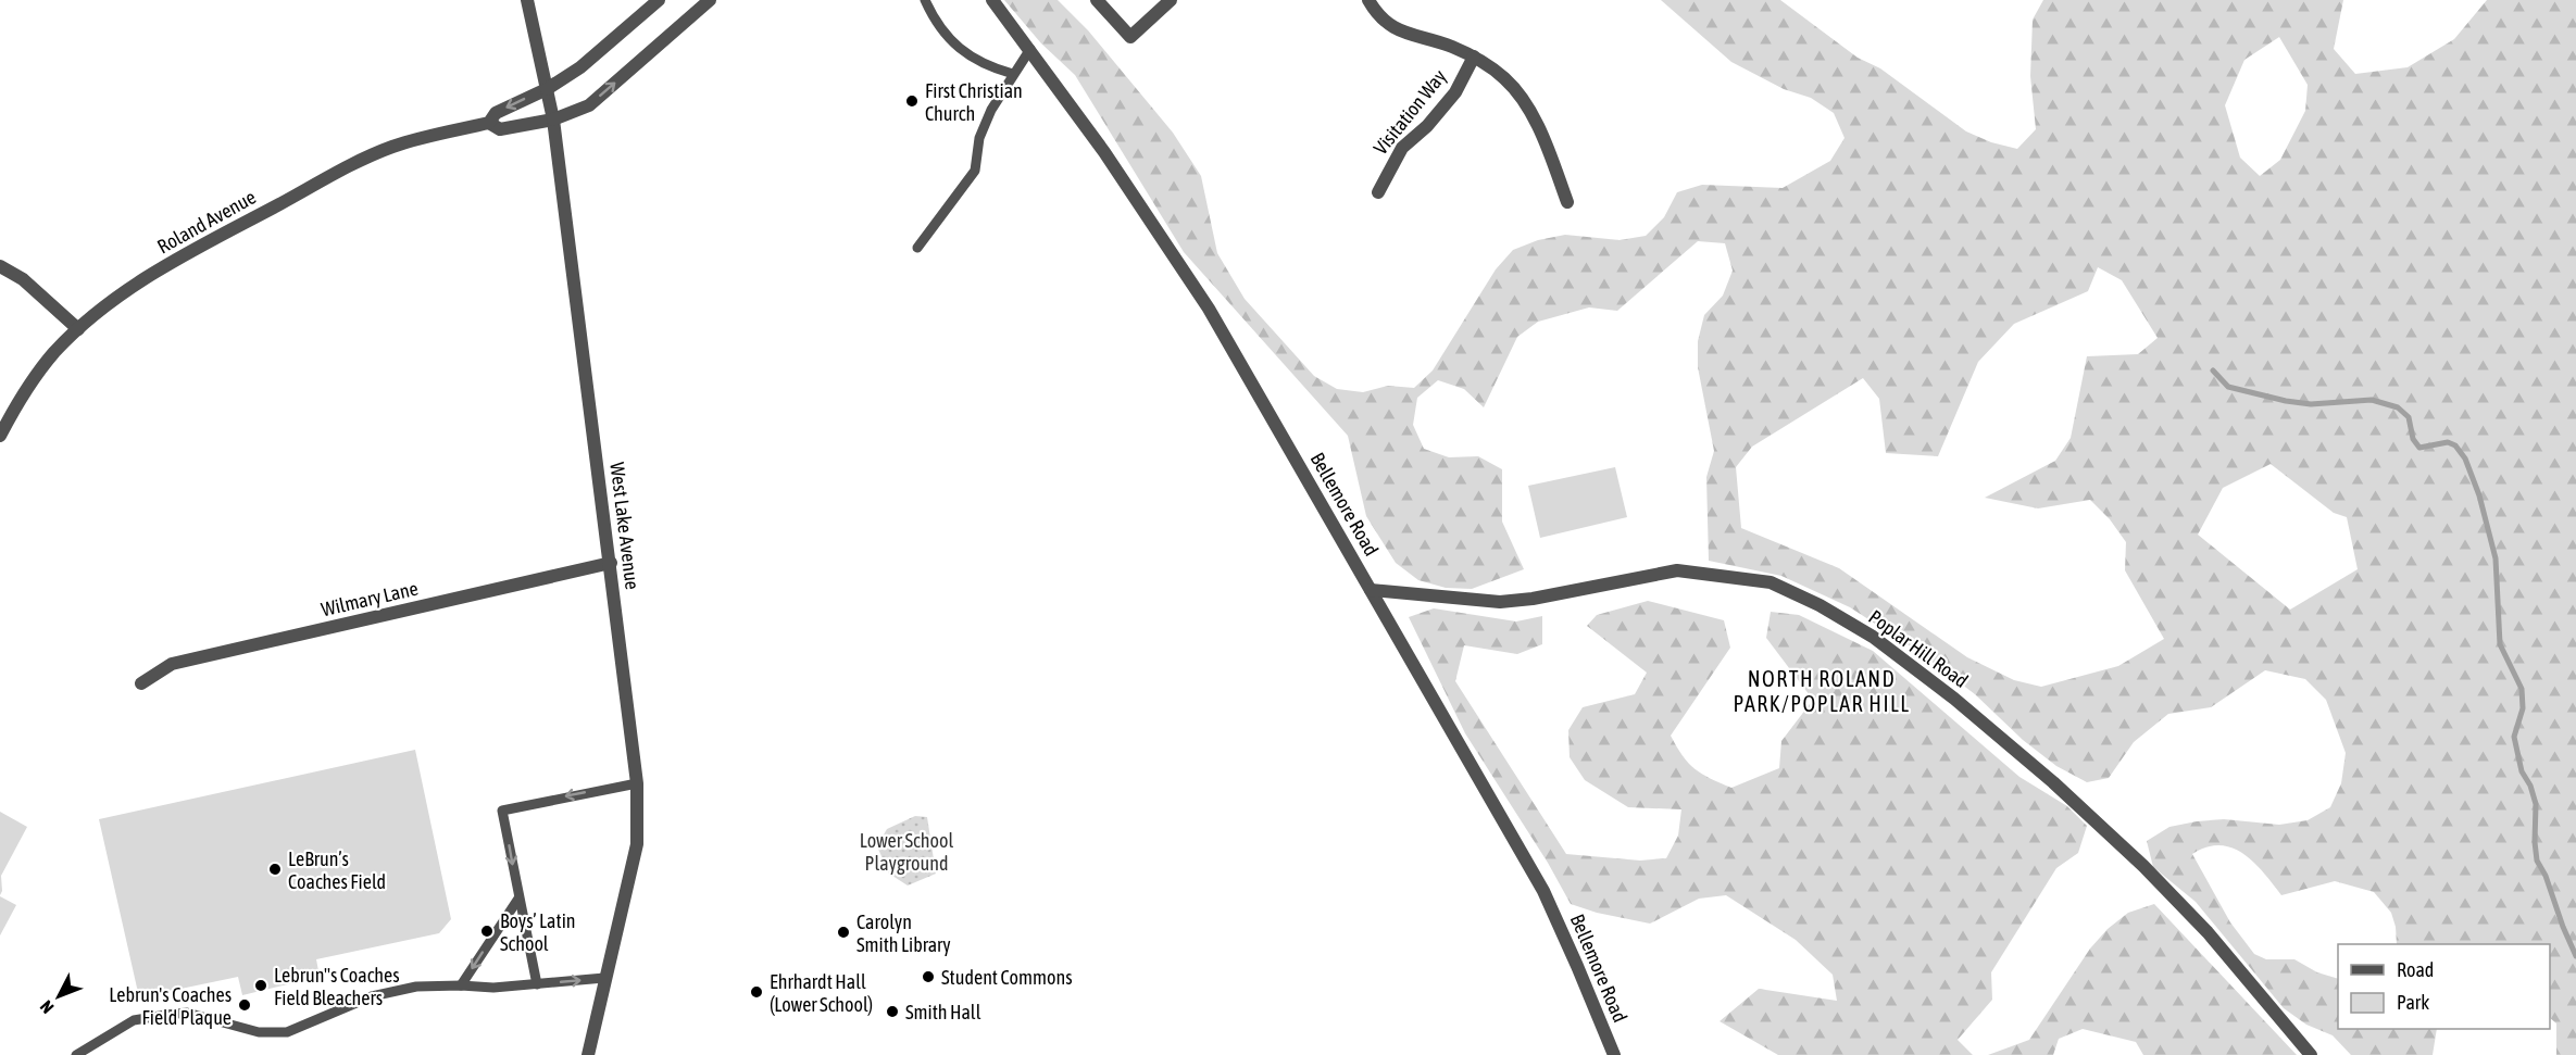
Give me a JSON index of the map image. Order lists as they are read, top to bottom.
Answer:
{
  "streets": {
    "street": [
      "Visitation Way",
      "Roland Avenue",
      "Bellemore Road",
      "West Lake Avenue",
      "Wilmary Lane",
      "Poplar Hill Road"
    ]
  },
  "crossings": [
    ["Roland Avenue", "West Lake Avenue"],
    ["Bellemore Road", "Poplar Hill Road"],
    ["West Lake Avenue", "Wilmary Lane"]
  ],
  "districts": ["NORTH ROLAND PARK/POPLAR HILL"],
  "parks": ["Lower School Playground"],
  "places": [
    "First Christian Church",
    "LeBrun’s Coaches Field",
    "Boys’ Latin School",
    "Carolyn Smith Library",
    "Student Commons",
    "Lebrun''s Coaches Field Bleachers",
    "Ehrhardt Hall (Lower School)",
    "Lebrun's Coaches Field Plaque",
    "Smith Hall"
  ],
  "legend": ["Road", "Park"],
  "north": "bottom left"
}
